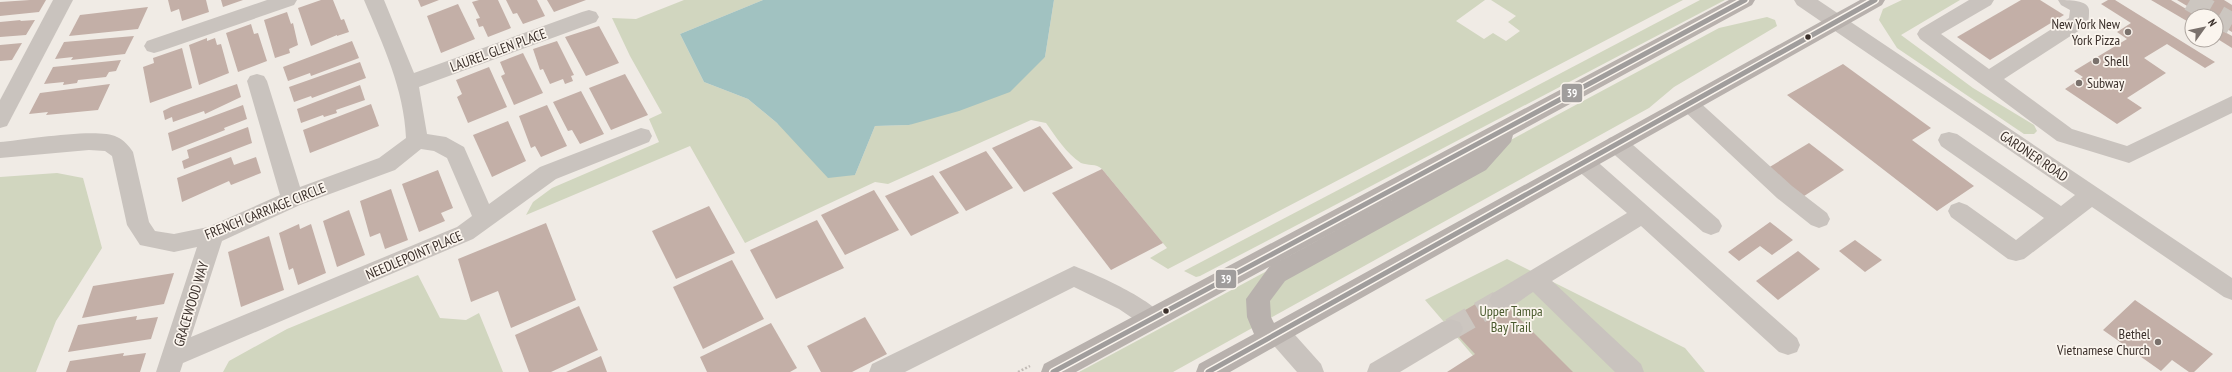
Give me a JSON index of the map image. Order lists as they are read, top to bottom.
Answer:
{
  "streets": {
    "street": [
      "LAUREL GLEN PLACE",
      "GARDNER ROAD",
      "FRENCH CARRIAGE CIRCLE",
      "NEEDLEPOINT PLACE",
      "GRACEWOOD WAY"
    ]
  },
  "crossings": [
    ["FRENCH CARRIAGE CIRCLE", "GRACEWOOD WAY"],
    ["NEEDLEPOINT PLACE", "GRACEWOOD WAY"]
  ],
  "parks": ["Upper Tampa Bay Trail"],
  "places": [
    "New York New York Pizza",
    "Shell",
    "Subway",
    "Bethel Vietnamese Church"
  ],
  "lines": ["transit line 39"],
  "north": "top right"
}
